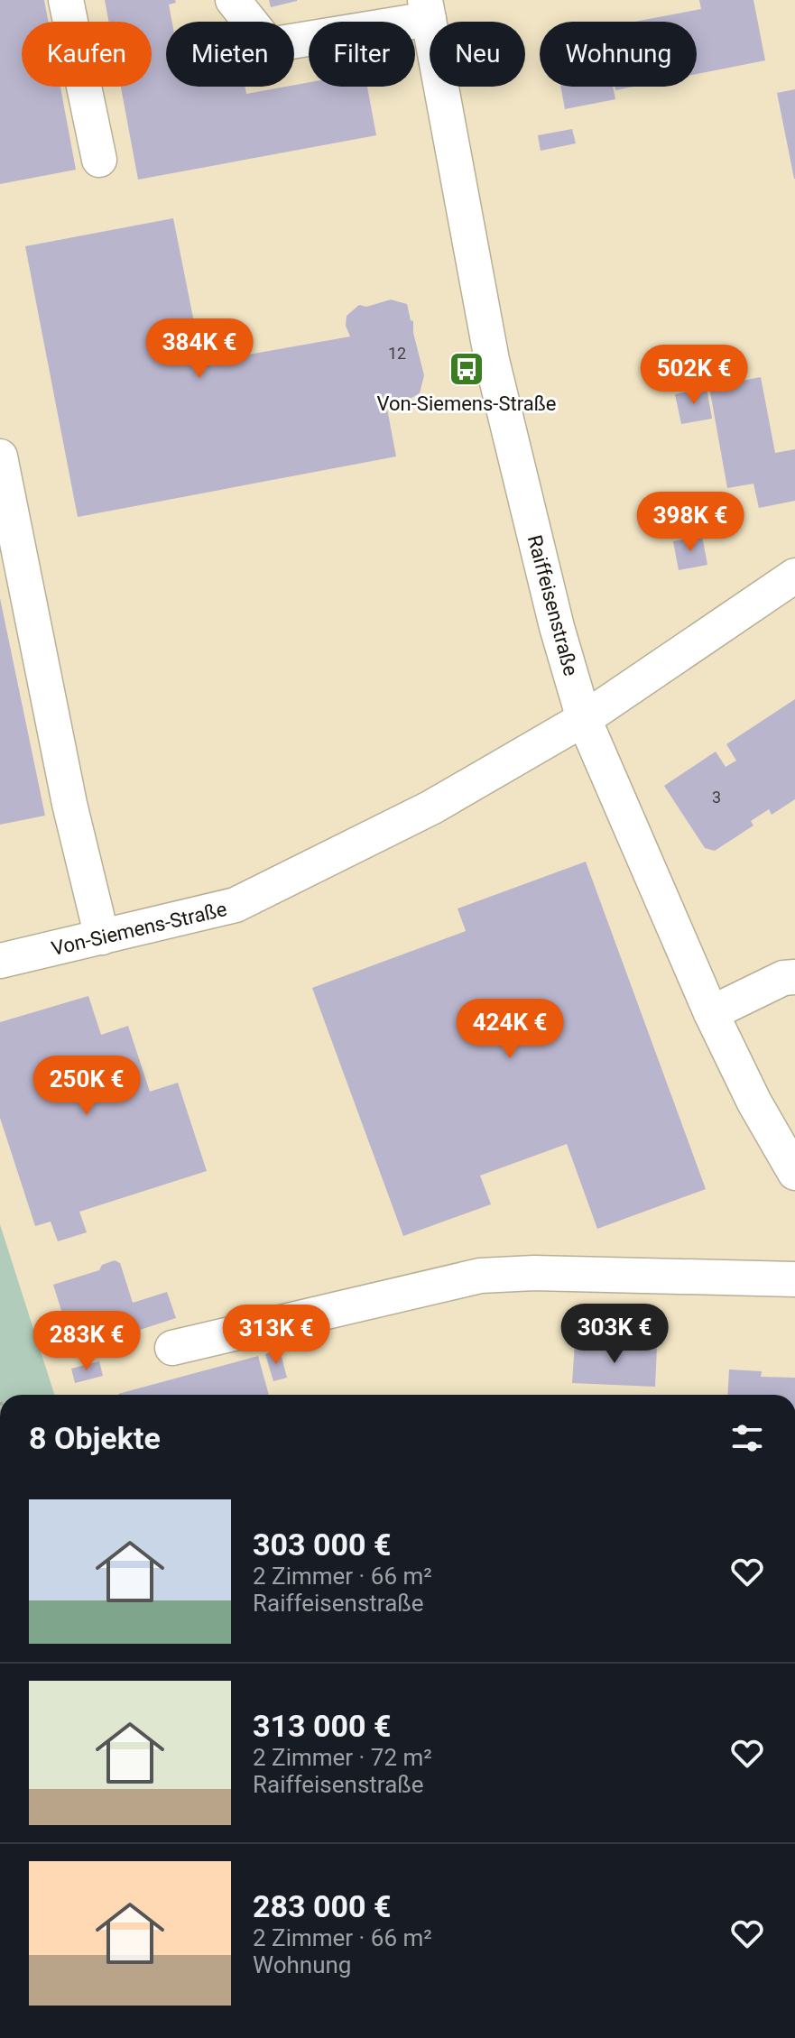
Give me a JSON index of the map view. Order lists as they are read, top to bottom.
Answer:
{
  "streets": {
    "street": ["Raiffeisenstraße", "Von-Siemens-Straße"]
  },
  "crossings": [
    ["Raiffeisenstraße", "Von-Siemens-Straße"]
  ],
  "places": {
    "bus stop": ["Von-Siemens-Straße"]
  },
  "house_numbers": ["12", "3"],
  "page": {
    "chip": [
      "Kaufen",
      "Mieten",
      "Filter",
      "Neu",
      "Wohnung"
    ],
    "price": [
      "384K €",
      "502K €",
      "398K €",
      "424K €",
      "250K €",
      "303K €",
      "313K €",
      "283K €"
    ],
    "heading": "8 Objekte",
    "list": [
      {
        "name": "303 000 €",
        "note": "2 Zimmer · 66 m² · Raiffeisenstraße"
      },
      {
        "name": "313 000 €",
        "note": "2 Zimmer · 72 m² · Raiffeisenstraße"
      },
      {
        "name": "283 000 €",
        "note": "2 Zimmer · 66 m² · Wohnung"
      }
    ]
  }
}
